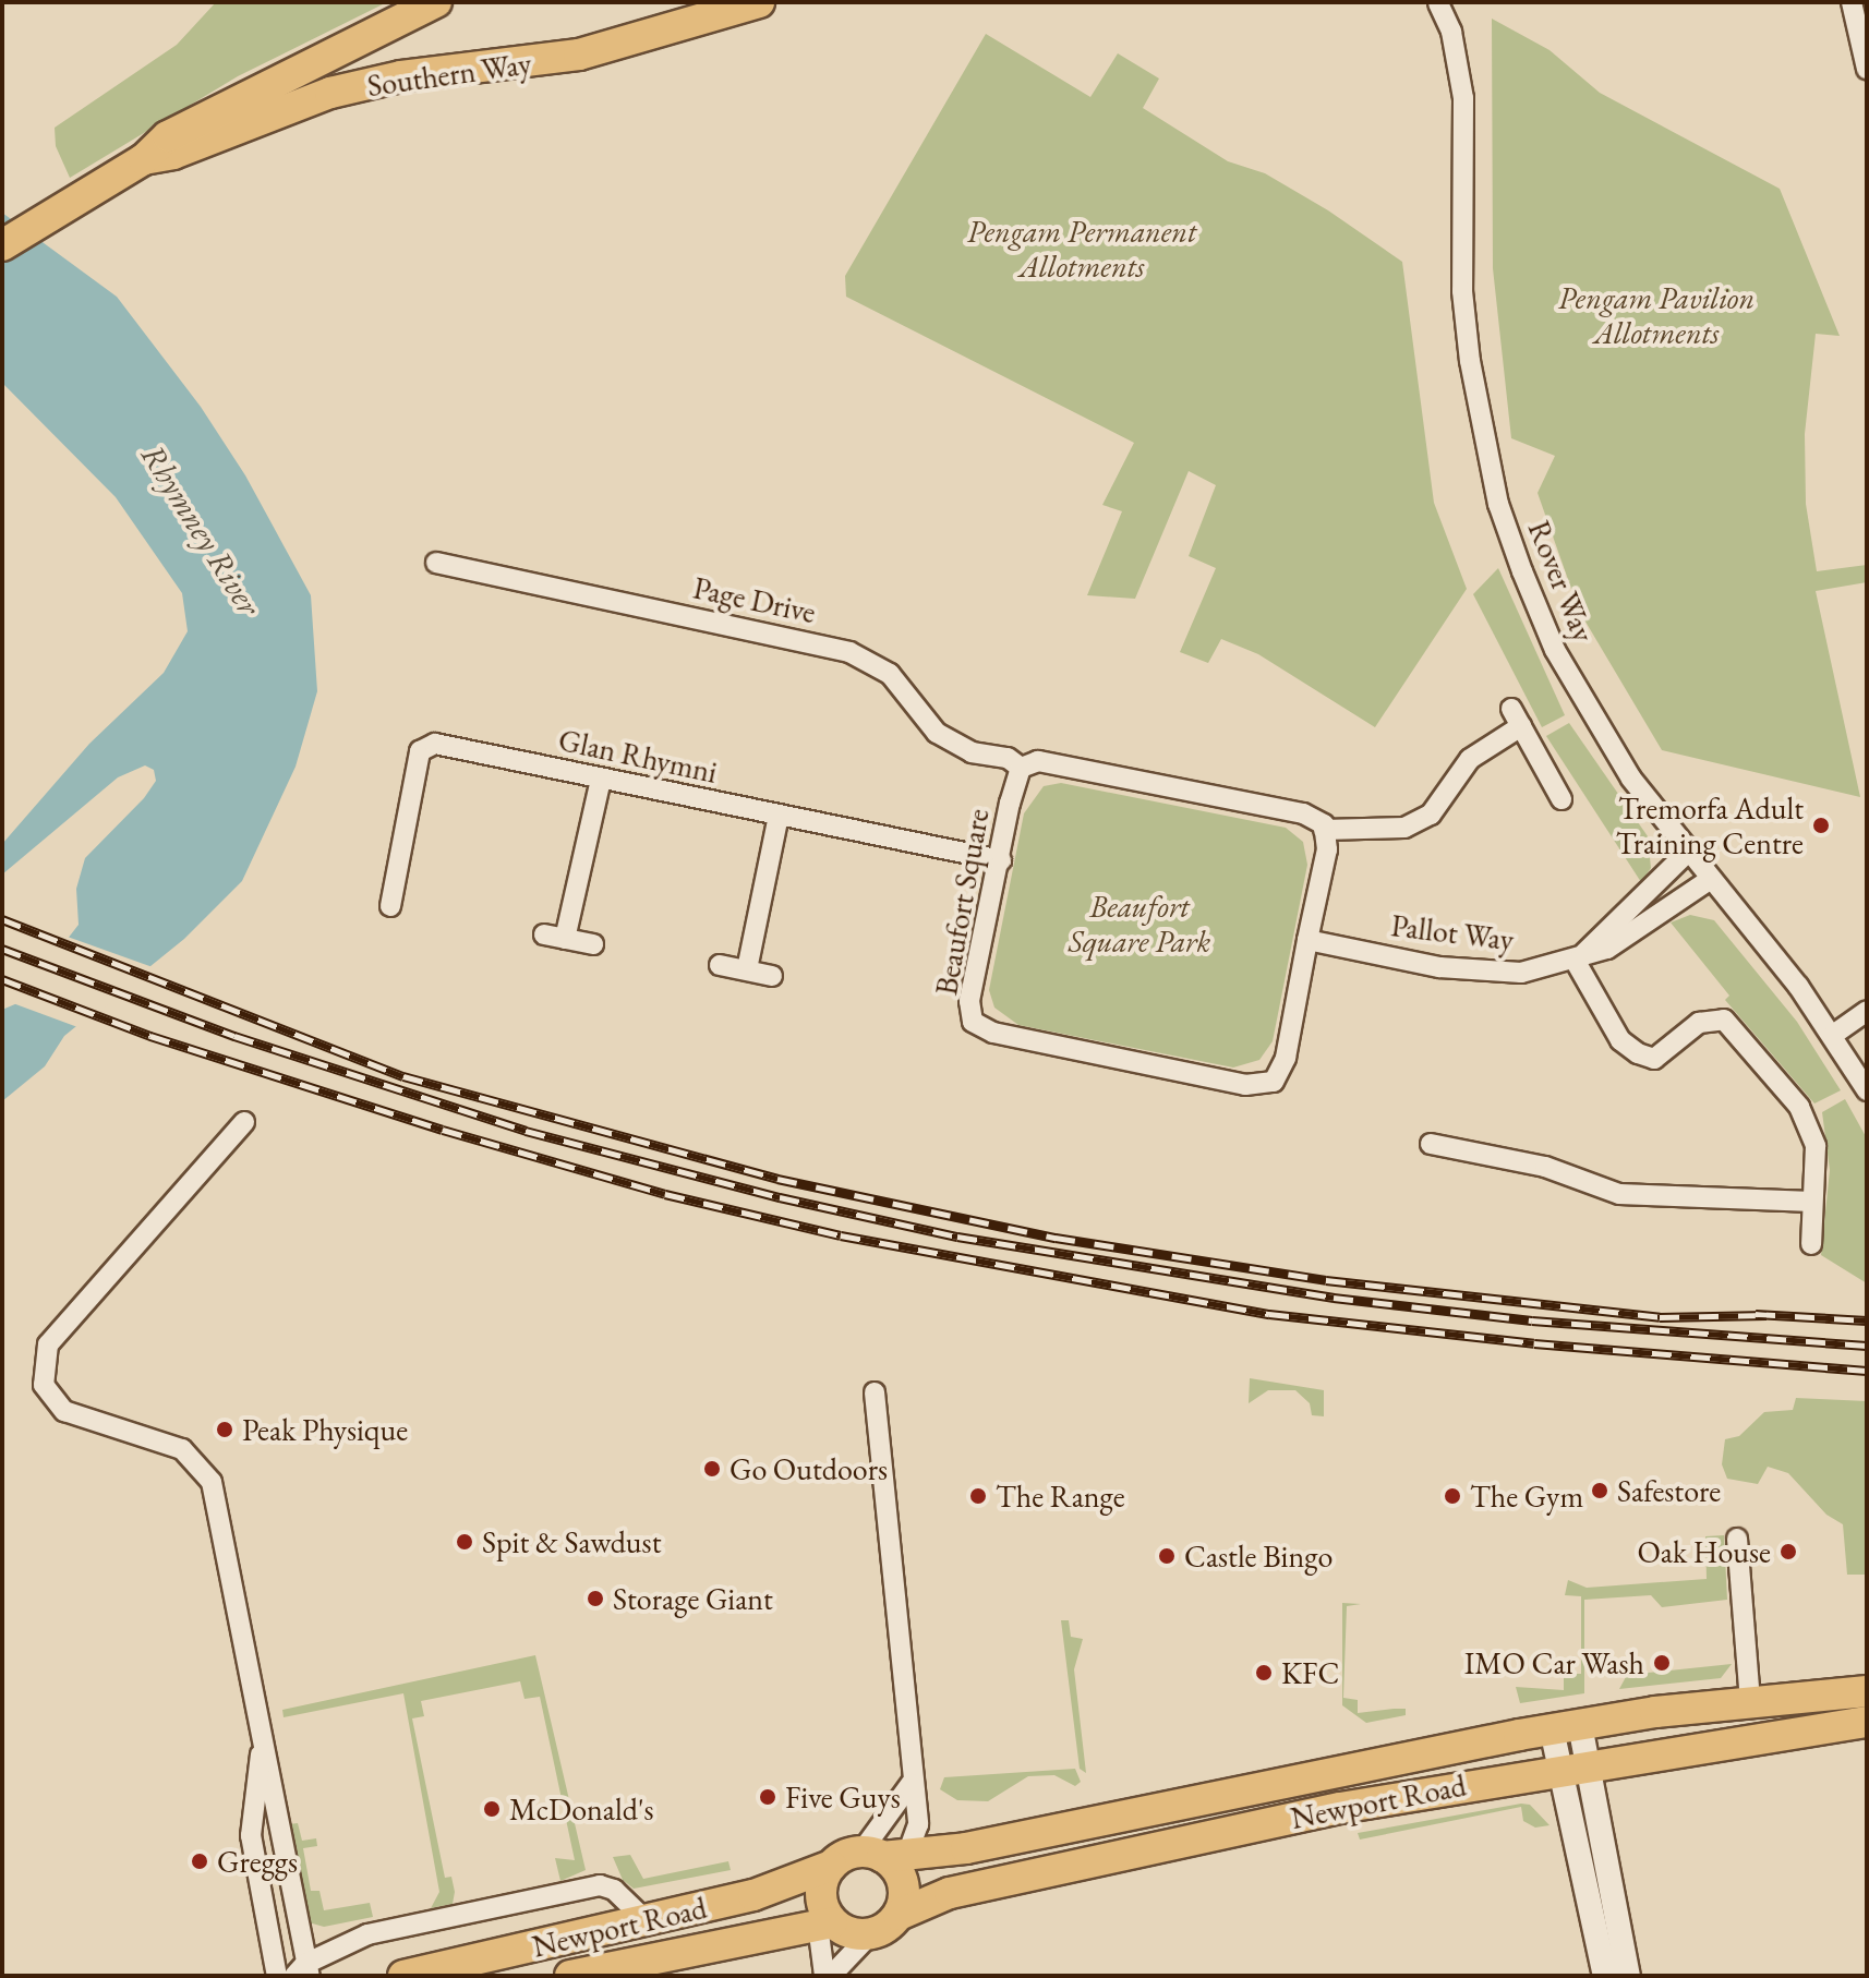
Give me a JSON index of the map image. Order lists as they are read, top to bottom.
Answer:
{
  "streets": {
    "main road": ["Southern Way", "Newport Road"],
    "street": [
      "Rover Way",
      "Page Drive",
      "Glan Rhymni",
      "Beaufort Square",
      "Pallot Way"
    ]
  },
  "crossings": [
    ["Rover Way", "Pallot Way"],
    ["Page Drive", "Beaufort Square"],
    ["Glan Rhymni", "Beaufort Square"],
    ["Beaufort Square", "Pallot Way"]
  ],
  "water": ["Rhymney River"],
  "parks": ["Pengam Permanent Allotments", "Pengam Pavilion Allotments", "Beaufort Square Park"],
  "places": [
    "Tremorfa Adult Training Centre",
    "Peak Physique",
    "Go Outdoors",
    "Safestore",
    "The Range",
    "The Gym",
    "Spit & Sawdust",
    "Oak House",
    "Castle Bingo",
    "Storage Giant",
    "IMO Car Wash",
    "KFC",
    "Five Guys",
    "McDonald's",
    "Greggs"
  ]
}
